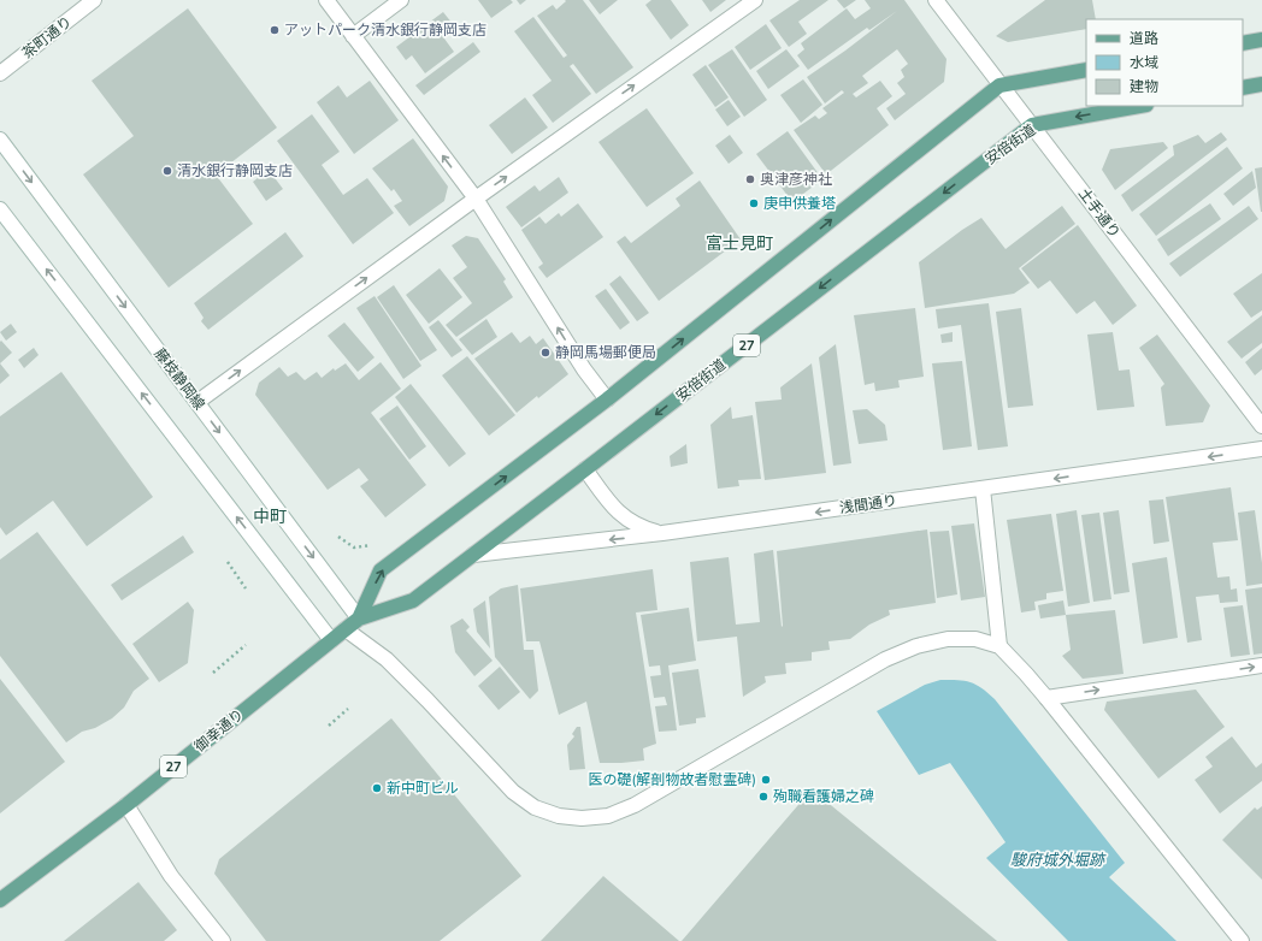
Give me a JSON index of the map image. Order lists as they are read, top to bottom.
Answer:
{
  "streets": {
    "main road": ["安倍街道", "27", "御幸通り"],
    "street": [
      "茶町通り",
      "土手通り",
      "藤枝静岡線",
      "浅間通り"
    ]
  },
  "crossings": [
    ["安倍街道", "土手通り"],
    ["安倍街道", "藤枝静岡線"],
    ["安倍街道", "浅間通り"],
    ["安倍街道", "御幸通り"]
  ],
  "one_way": ["浅間通り"],
  "districts": ["富士見町", "中町"],
  "water": ["駿府城外堀跡"],
  "places": [
    "アットパーク清水銀行静岡支店",
    "清水銀行静岡支店",
    "奥津彦神社",
    "庚申供養塔",
    "静岡馬場郵便局",
    "医の礎(解剖物故者慰霊碑)",
    "新中町ビル",
    "殉職看護婦之碑"
  ],
  "legend": ["道路", "水域", "建物"]
}
